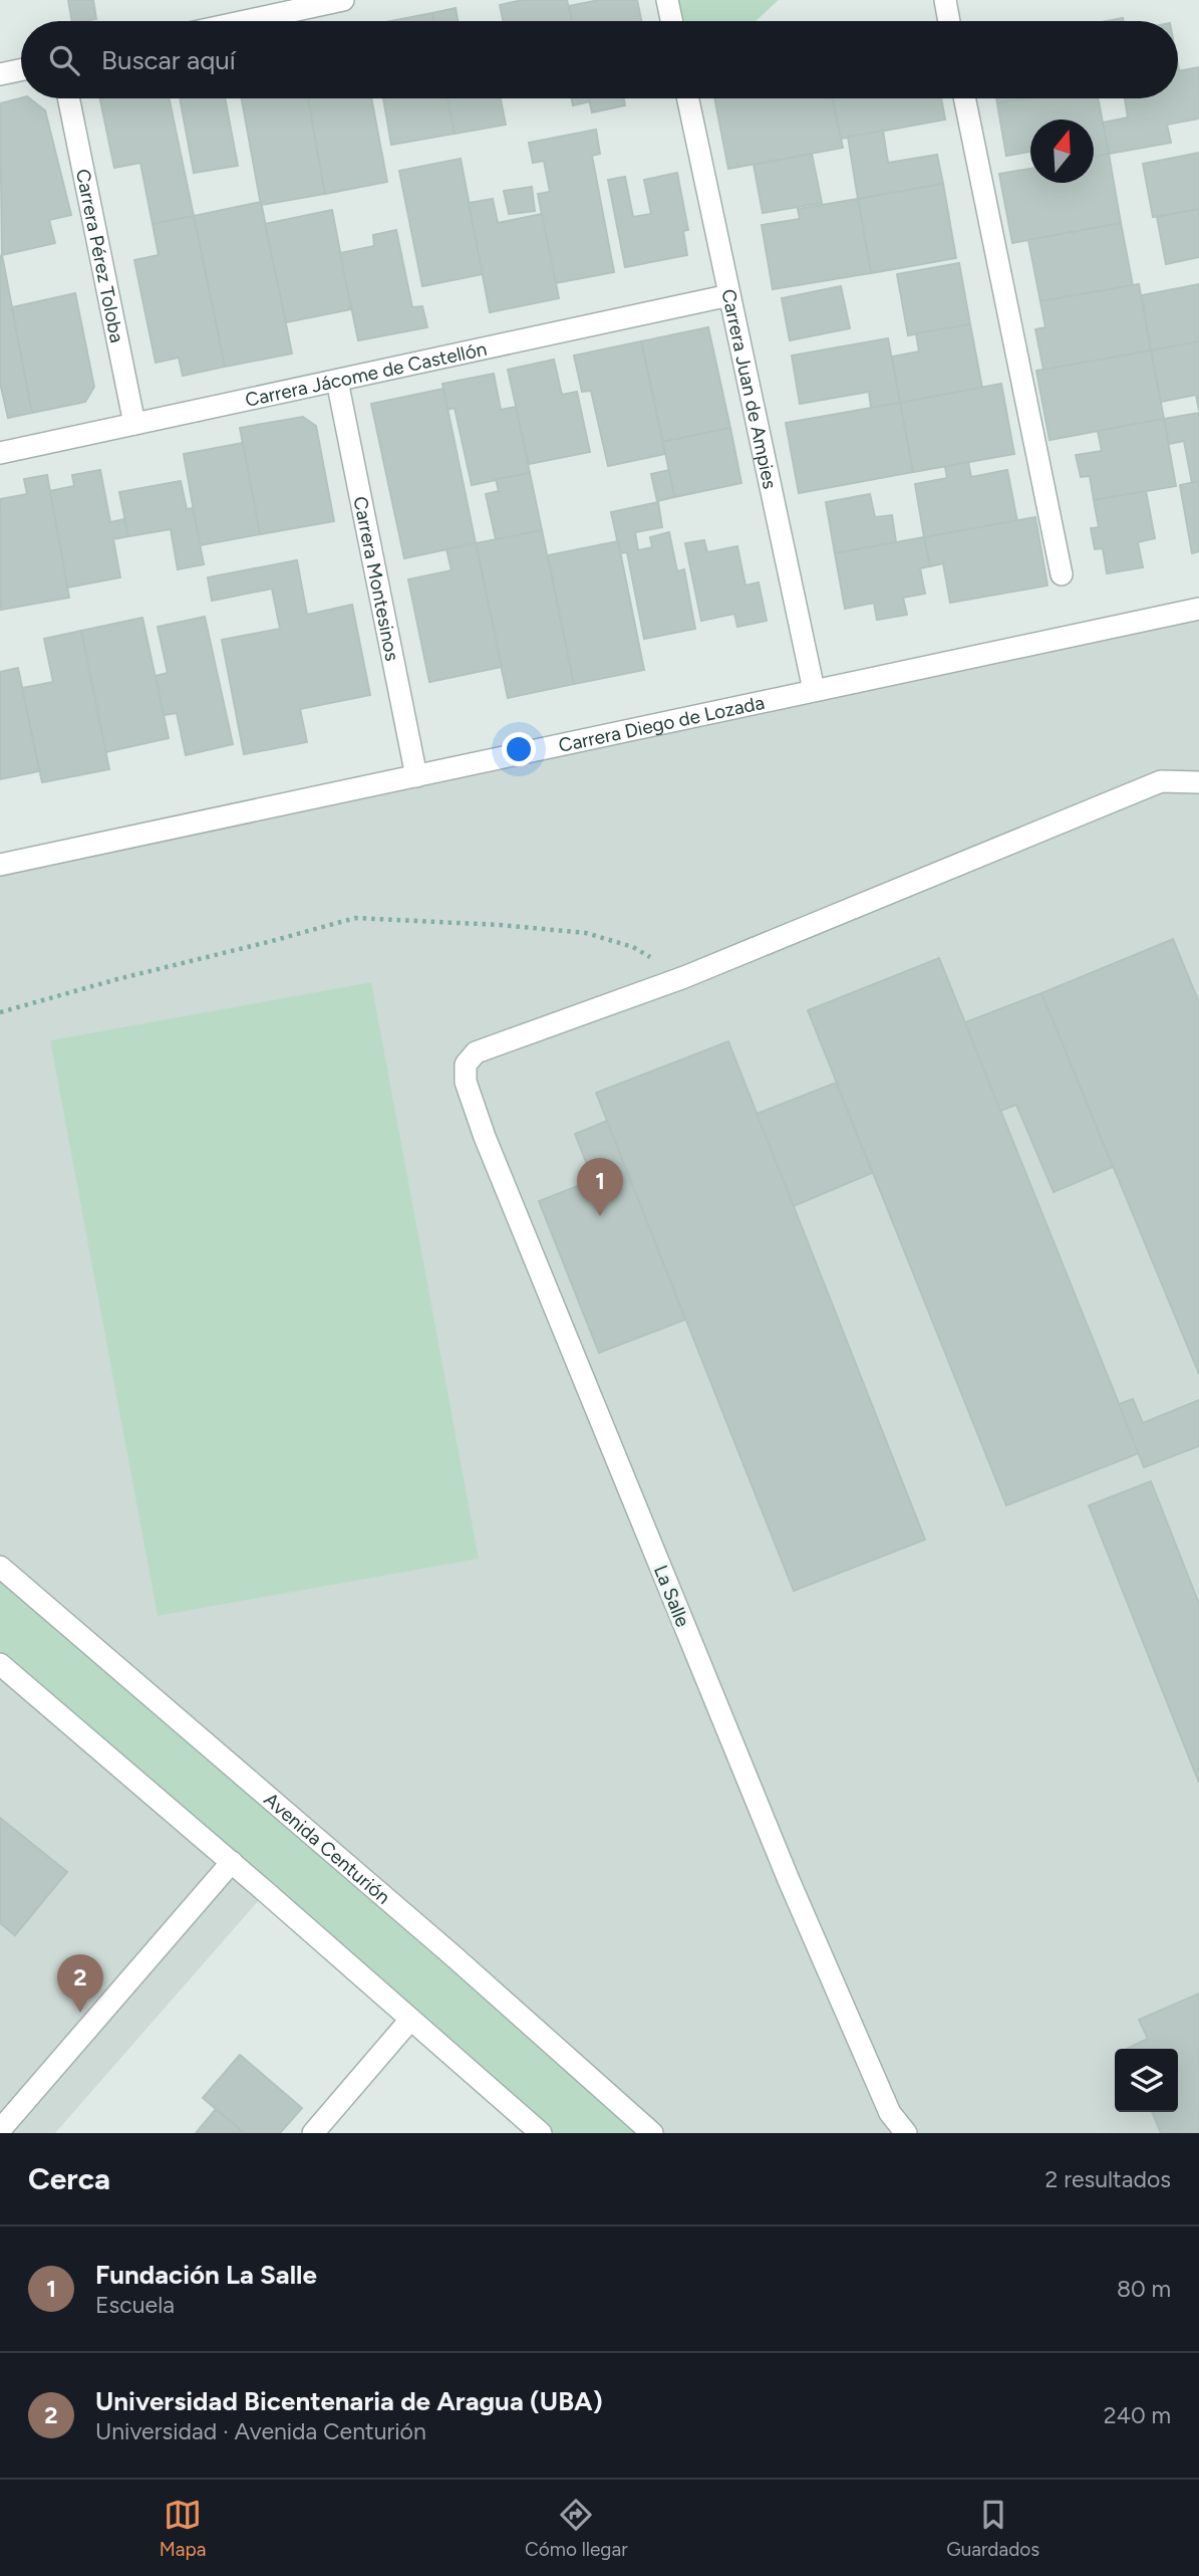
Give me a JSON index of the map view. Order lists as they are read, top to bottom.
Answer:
{
  "streets": {
    "street": [
      "Carrera Pérez Toloba",
      "Carrera Jácome de Castellón",
      "Carrera Juan de Ampies",
      "Carrera Montesinos",
      "Carrera Diego de Lozada",
      "La Salle",
      "Avenida Centurión"
    ]
  },
  "crossings": [
    ["Carrera Pérez Toloba", "Carrera Jácome de Castellón"],
    ["Carrera Jácome de Castellón", "Carrera Juan de Ampies"],
    ["Carrera Jácome de Castellón", "Carrera Montesinos"],
    ["Carrera Juan de Ampies", "Carrera Diego de Lozada"],
    ["Carrera Montesinos", "Carrera Diego de Lozada"]
  ],
  "north": "top",
  "page": {
    "search": "Buscar aquí",
    "pins": ["1", "2"],
    "heading": ["Cerca", "2 resultados"],
    "list": [
      {
        "mark": "1",
        "name": "Fundación La Salle",
        "note": "Escuela",
        "value": "80 m"
      },
      {
        "mark": "2",
        "name": "Universidad Bicentenaria de Aragua (UBA)",
        "note": "Universidad · Avenida Centurión",
        "value": "240 m"
      }
    ],
    "nav": ["Mapa", "Cómo llegar", "Guardados"]
  }
}
